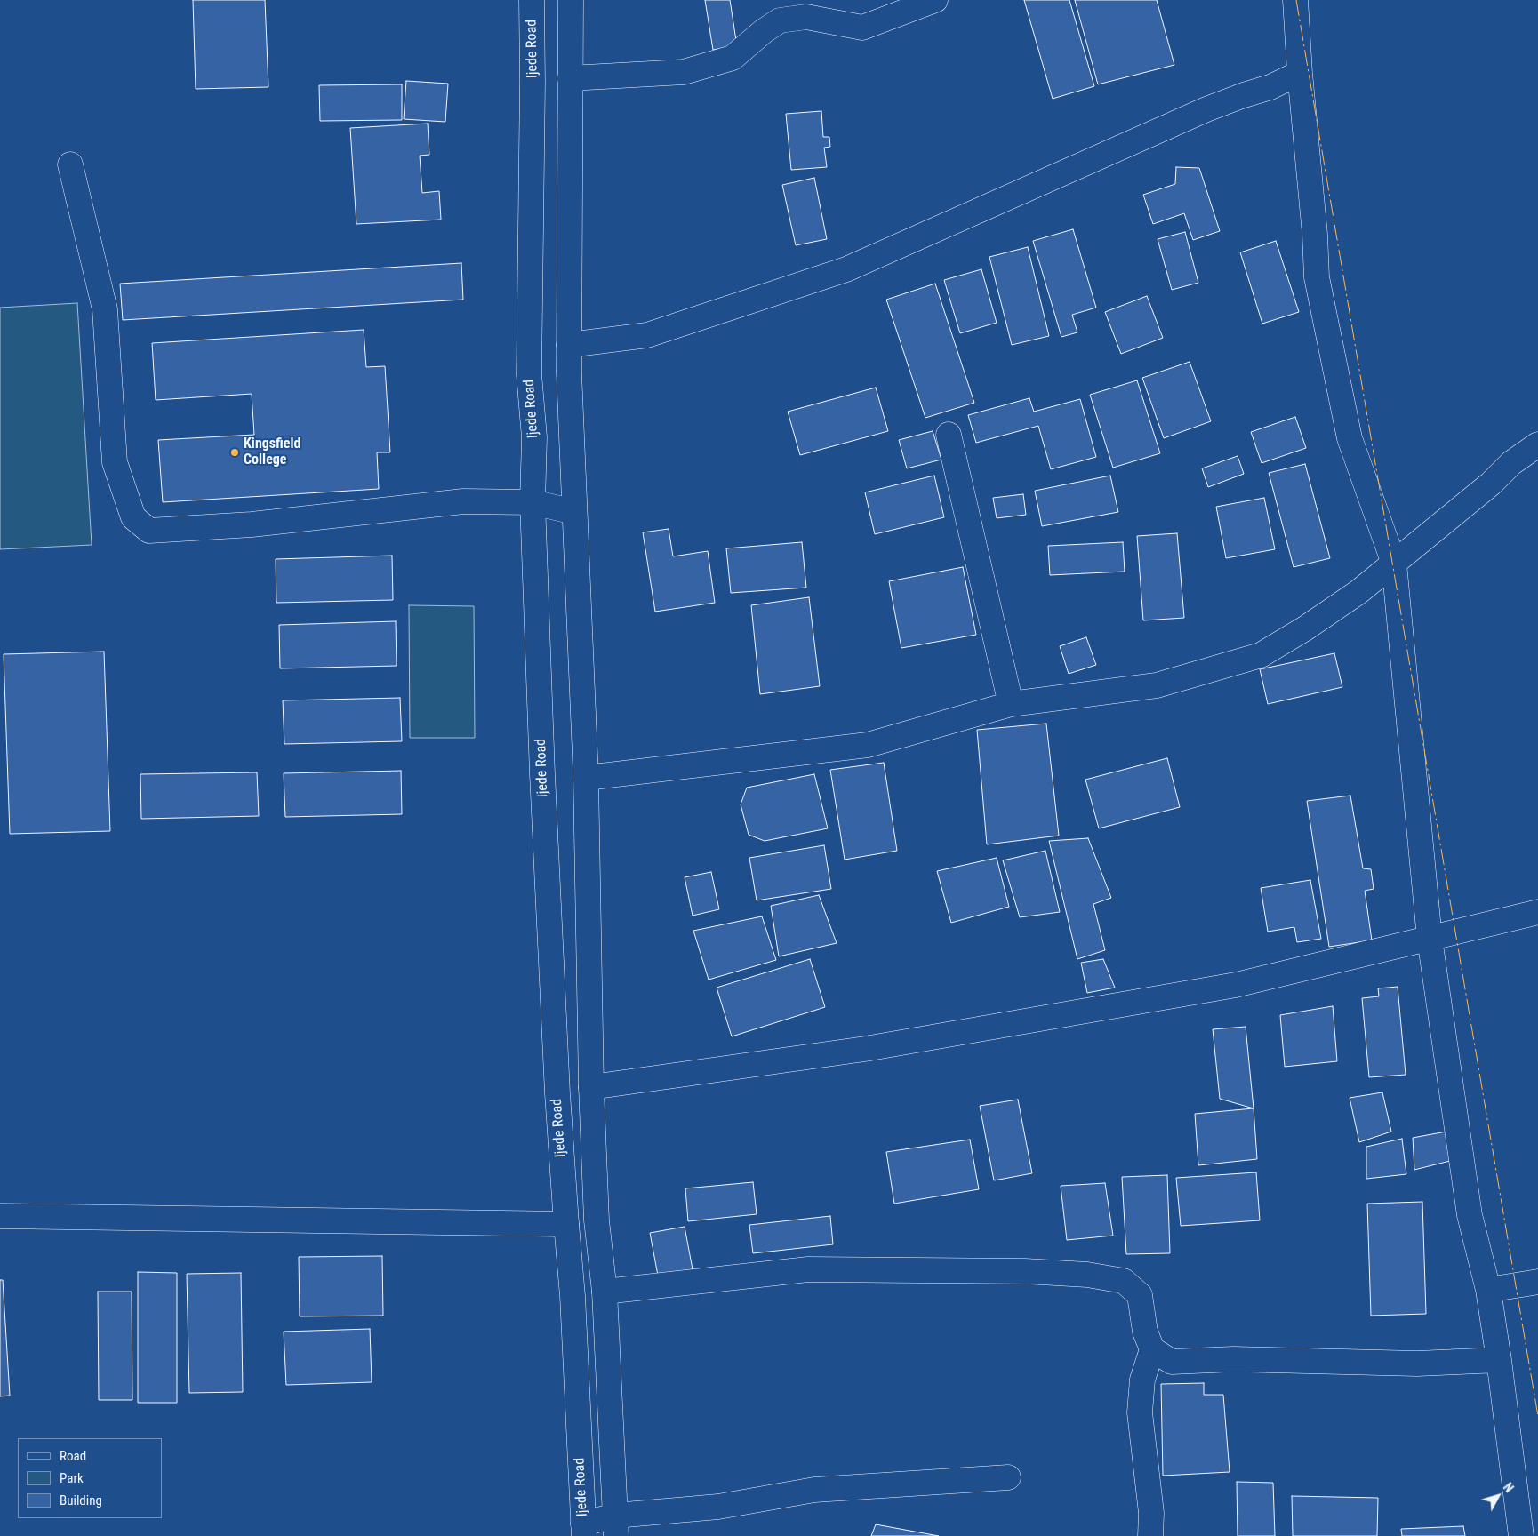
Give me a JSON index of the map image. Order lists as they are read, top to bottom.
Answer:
{
  "streets": {
    "street": ["Ijede Road"]
  },
  "places": ["Kingsfield College"],
  "legend": ["Road", "Park", "Building"],
  "north": "top right"
}
